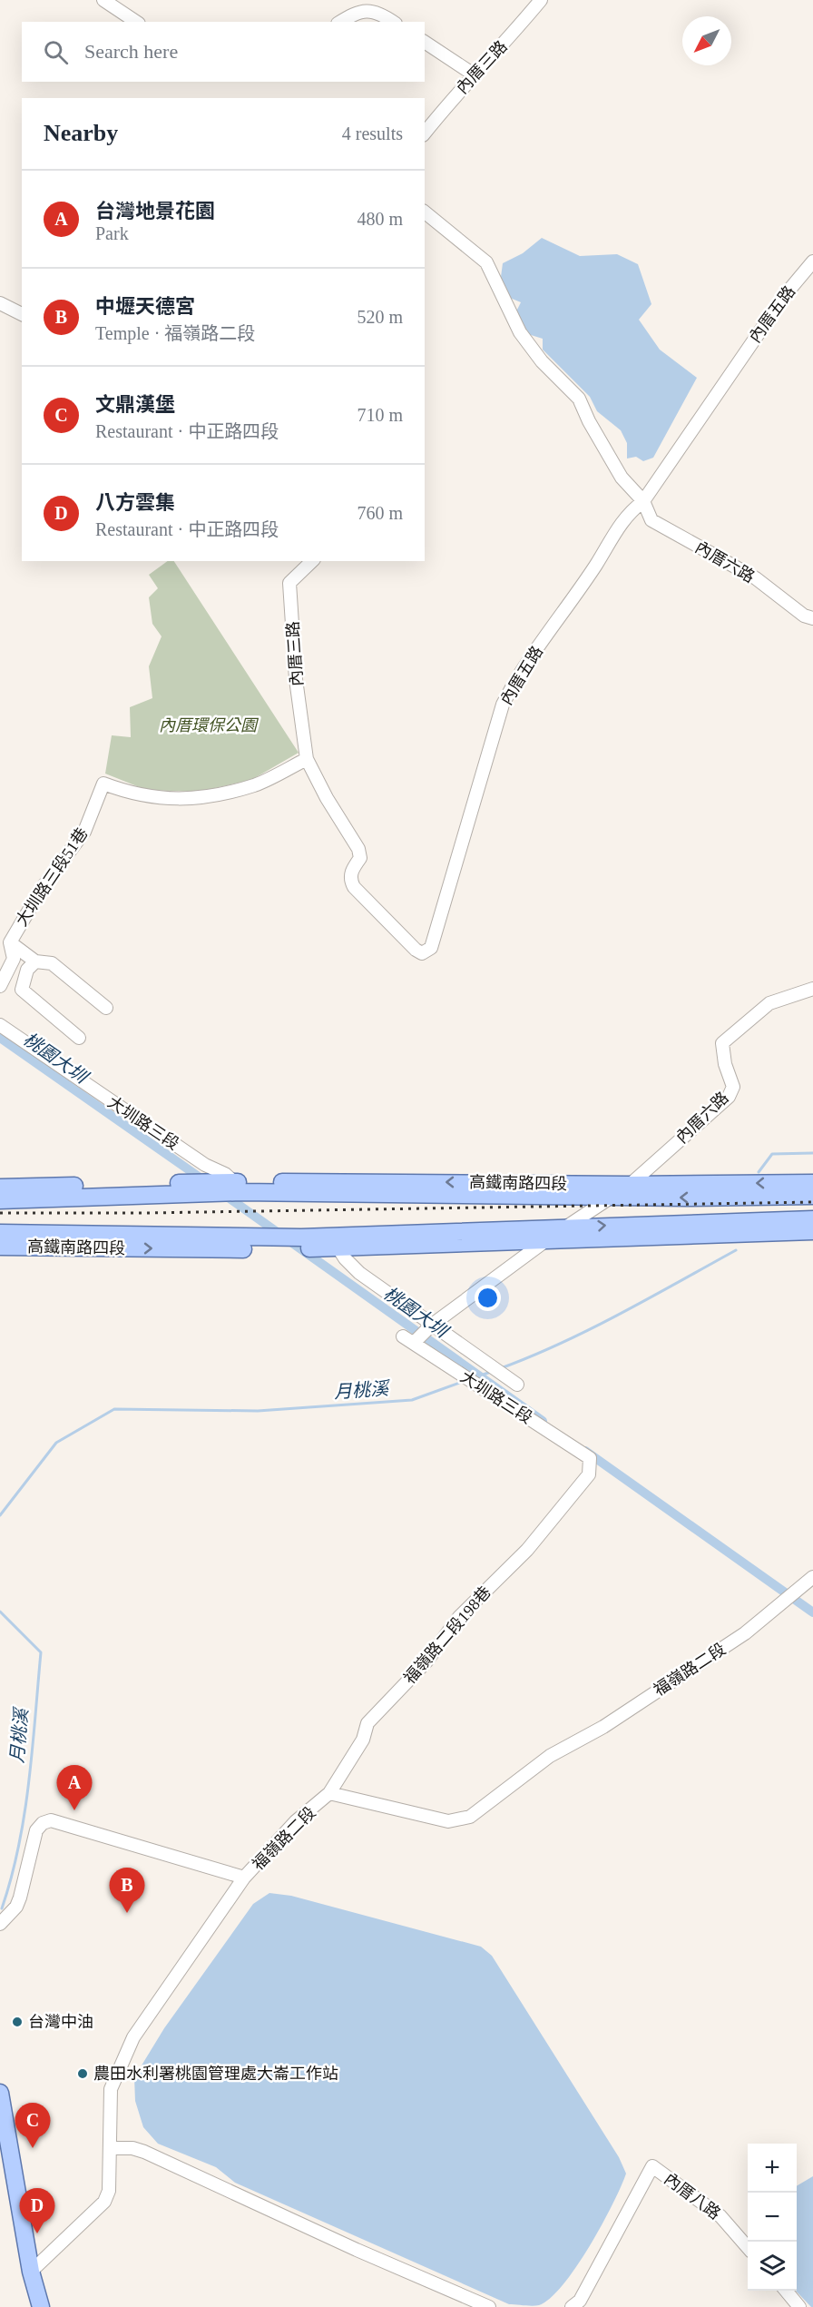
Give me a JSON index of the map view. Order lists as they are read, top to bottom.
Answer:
{
  "streets": {
    "main road": ["高鐵南路四段"],
    "street": [
      "內厝三路",
      "內厝五路",
      "內厝六路",
      "大圳路三段51巷",
      "大圳路三段",
      "福嶺路二段198巷",
      "福嶺路二段",
      "內厝八路"
    ]
  },
  "crossings": [
    ["內厝三路", "內厝五路"],
    ["內厝三路", "大圳路三段51巷"],
    ["內厝五路", "內厝六路"],
    ["內厝五路", "大圳路三段51巷"],
    ["內厝六路", "高鐵南路四段"],
    ["大圳路三段", "高鐵南路四段"],
    ["大圳路三段", "福嶺路二段198巷"],
    ["福嶺路二段198巷", "福嶺路二段"]
  ],
  "water": ["桃園大圳", "月桃溪"],
  "parks": ["內厝環保公園"],
  "places": ["台灣中油", "農田水利署桃園管理處大崙工作站"],
  "north": "bottom left",
  "page": {
    "search": "Search here",
    "heading": ["Nearby", "4 results"],
    "list": [
      {
        "mark": "A",
        "name": "台灣地景花園",
        "note": "Park",
        "value": "480 m"
      },
      {
        "mark": "B",
        "name": "中壢天德宮",
        "note": "Temple · 福嶺路二段",
        "value": "520 m"
      },
      {
        "mark": "C",
        "name": "文鼎漢堡",
        "note": "Restaurant · 中正路四段",
        "value": "710 m"
      },
      {
        "mark": "D",
        "name": "八方雲集",
        "note": "Restaurant · 中正路四段",
        "value": "760 m"
      }
    ],
    "pins": [
      "A",
      "B",
      "C",
      "D"
    ],
    "map_buttons": ["+", "−"]
  }
}
